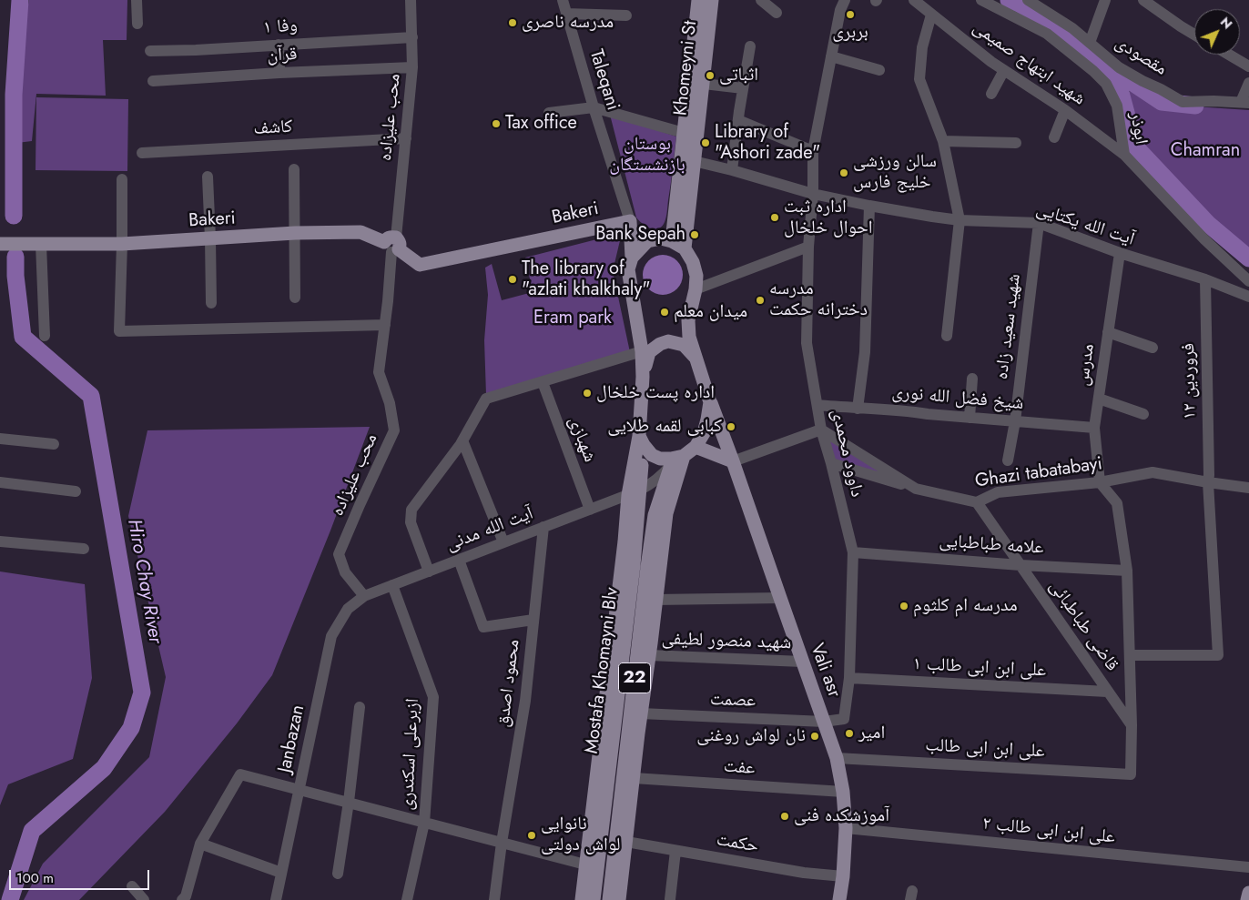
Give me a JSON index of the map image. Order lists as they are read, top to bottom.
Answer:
{
  "streets": {
    "main road": [
      "Khomeyni St",
      "Bakeri",
      "Mostafa Khomayni Blv",
      "Vali asr",
      "22"
    ],
    "street": [
      "وفا ۱",
      "قرآن",
      "مقصودی",
      "شهید ابتهاج صمیمی",
      "Taleqani",
      "محب علیزاده",
      "کاشف",
      "ابوذر",
      "آیت الله یکتایی",
      "شهید سعید زاده",
      "مدرس",
      "۱۲ فروردین",
      "شیخ فضل الله نوری",
      "شهبازی",
      "داوود محمدی",
      "Ghazi tabatabayi",
      "آیت‌ الله مدنی",
      "علامه طباطبایی",
      "قاضی طباطبائی",
      "شهید منصور لطیفی",
      "علی ابن ابی طالب ۱",
      "محمود اصدق",
      "عصمت",
      "Janbazan",
      "علی ابن ابی طالب",
      "ازبرعلی اسکندری",
      "عفت",
      "علی ابن ابی طالب ۲",
      "حکمت"
    ]
  },
  "crossings": [
    ["وفا ۱", "محب علیزاده"],
    ["قرآن", "محب علیزاده"],
    ["شهید ابتهاج صمیمی", "ابوذر"],
    ["Khomeyni St", "آیت الله یکتایی"],
    ["Taleqani", "Bakeri"],
    ["محب علیزاده", "کاشف"],
    ["محب علیزاده", "Bakeri"],
    ["محب علیزاده", "آیت‌ الله مدنی"],
    ["محب علیزاده", "Janbazan"],
    ["آیت الله یکتایی", "شهید سعید زاده"],
    ["آیت الله یکتایی", "مدرس"],
    ["آیت الله یکتایی", "۱۲ فروردین"],
    ["آیت الله یکتایی", "داوود محمدی"],
    ["شهید سعید زاده", "شیخ فضل الله نوری"],
    ["مدرس", "شیخ فضل الله نوری"],
    ["مدرس", "Ghazi tabatabayi"],
    ["۱۲ فروردین", "Ghazi tabatabayi"],
    ["شیخ فضل الله نوری", "داوود محمدی"],
    ["شهبازی", "آیت‌ الله مدنی"],
    ["داوود محمدی", "Ghazi tabatabayi"],
    ["داوود محمدی", "علامه طباطبایی"],
    ["داوود محمدی", "علی ابن ابی طالب ۱"],
    ["داوود محمدی", "عصمت"],
    ["Ghazi tabatabayi", "قاضی طباطبائی"],
    ["آیت‌ الله مدنی", "Mostafa Khomayni Blv"],
    ["آیت‌ الله مدنی", "Vali asr"],
    ["آیت‌ الله مدنی", "محمود اصدق"],
    ["آیت‌ الله مدنی", "Janbazan"],
    ["آیت‌ الله مدنی", "ازبرعلی اسکندری"],
    ["علامه طباطبایی", "قاضی طباطبائی"],
    ["قاضی طباطبائی", "علی ابن ابی طالب ۱"],
    ["قاضی طباطبائی", "علی ابن ابی طالب"],
    ["شهید منصور لطیفی", "Vali asr"],
    ["Mostafa Khomayni Blv", "Vali asr"],
    ["Vali asr", "عصمت"],
    ["Vali asr", "علی ابن ابی طالب"],
    ["Vali asr", "عفت"],
    ["Vali asr", "علی ابن ابی طالب ۲"],
    ["Vali asr", "حکمت"]
  ],
  "water": ["Hiro Chay River"],
  "parks": ["بوستان بازنشستگان", "Chamran", "Eram park"],
  "places": [
    "بربری",
    "مدرسه ناصری",
    "اثباتی",
    "Tax office",
    "Library of \"Ashori zade\"",
    "سالن ورزشی خلیج فارس",
    "اداره ثبت احوال خلخال",
    "Bank Sepah",
    "The library of \"azlati khalkhaly\"",
    "مدرسه دخترانه حکمت",
    "میدان معلم",
    "اداره پست خلخال",
    "کبابی لقمه طلایی",
    "مدرسه ام کلثوم",
    "امیر",
    "نان لواش روغنی",
    "آموزشکده فنی",
    "نانوایی لواش دولتی"
  ],
  "scale_bar": "100 m",
  "north": "top right"
}
